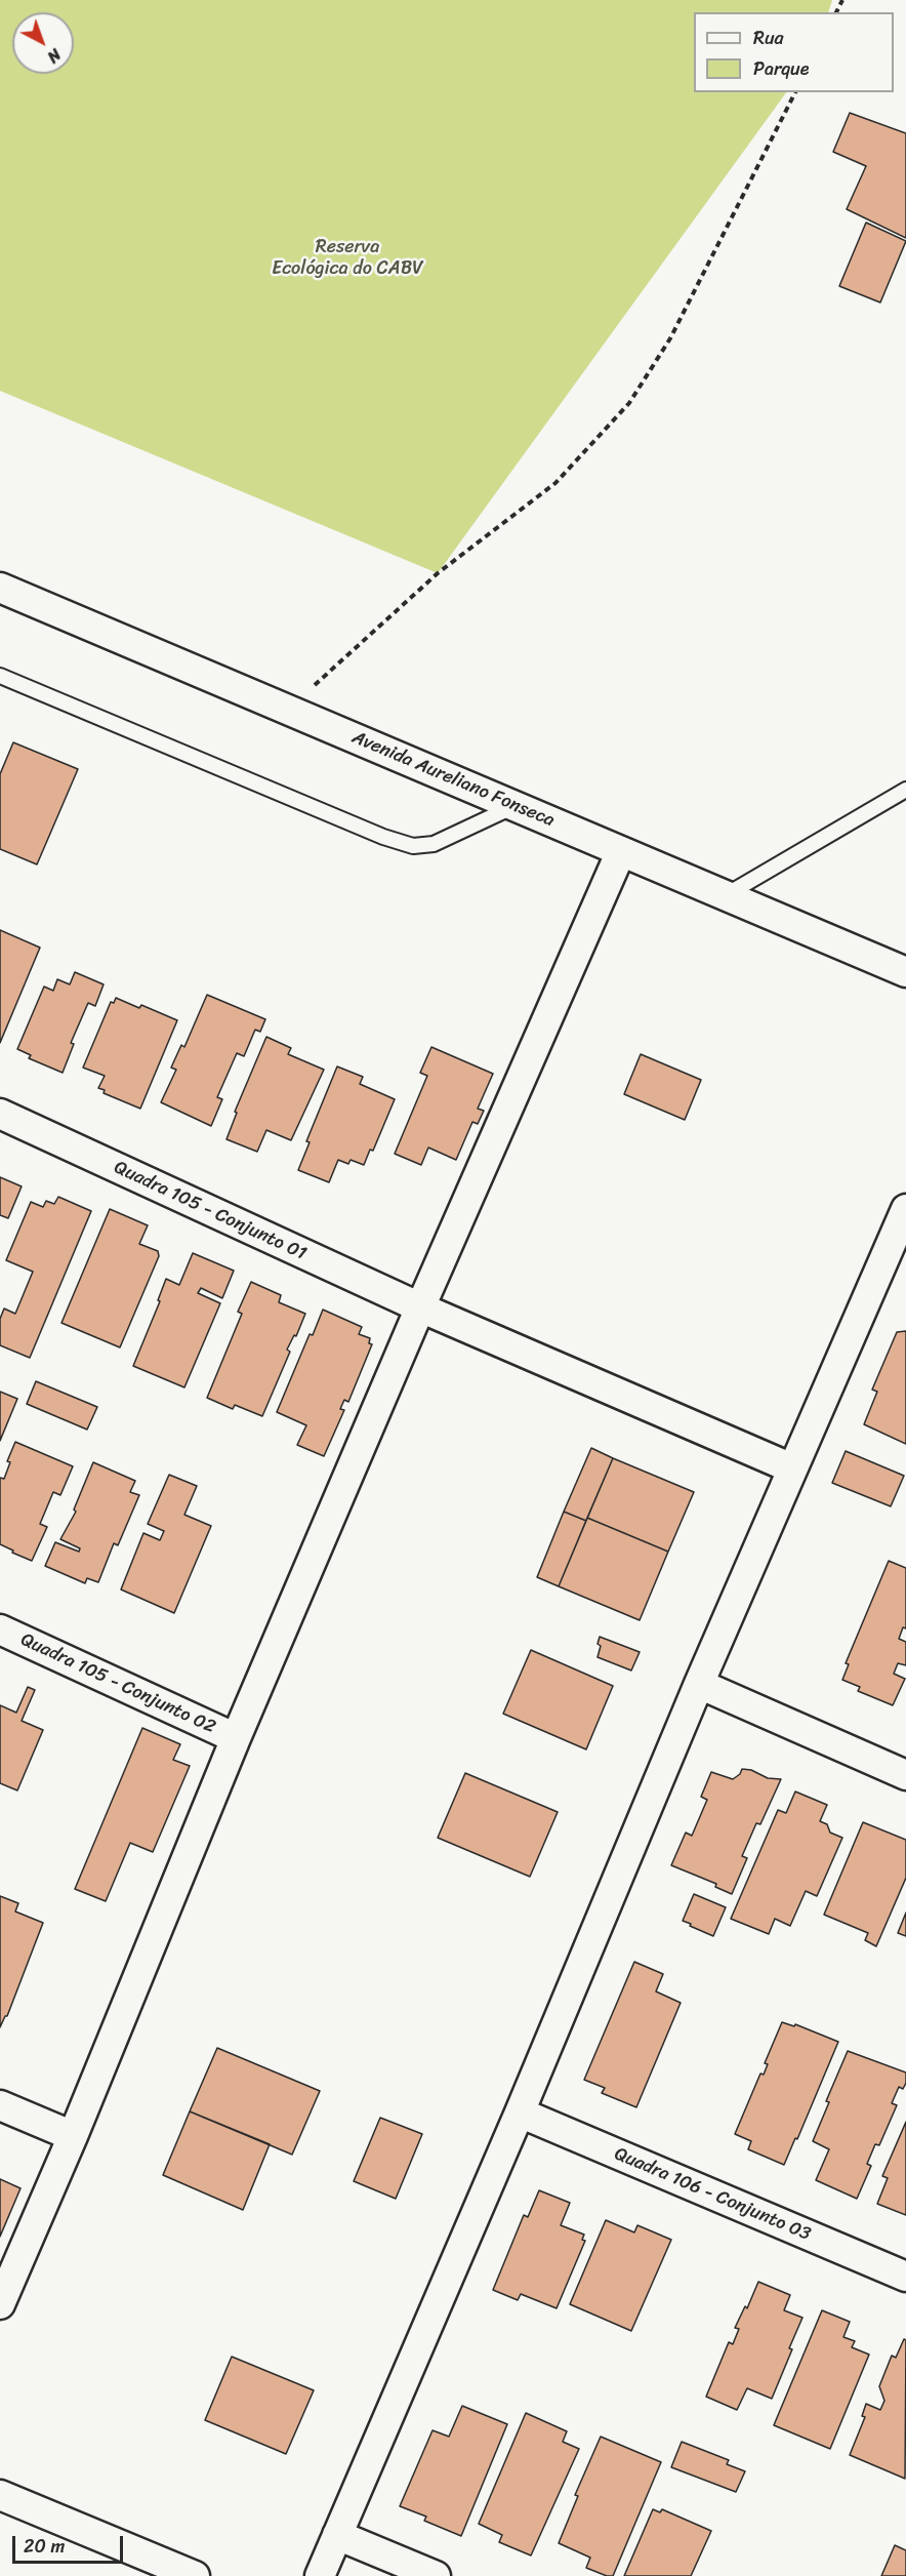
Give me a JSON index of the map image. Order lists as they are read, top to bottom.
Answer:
{
  "streets": {
    "street": [
      "Avenida Aureliano Fonseca",
      "Quadra 105 - Conjunto 01",
      "Quadra 105 - Conjunto 02",
      "Quadra 106 - Conjunto 03"
    ]
  },
  "parks": ["Reserva Ecológica do CABV"],
  "legend": ["Rua", "Parque"],
  "scale_bar": "20 m",
  "north": "bottom right"
}
